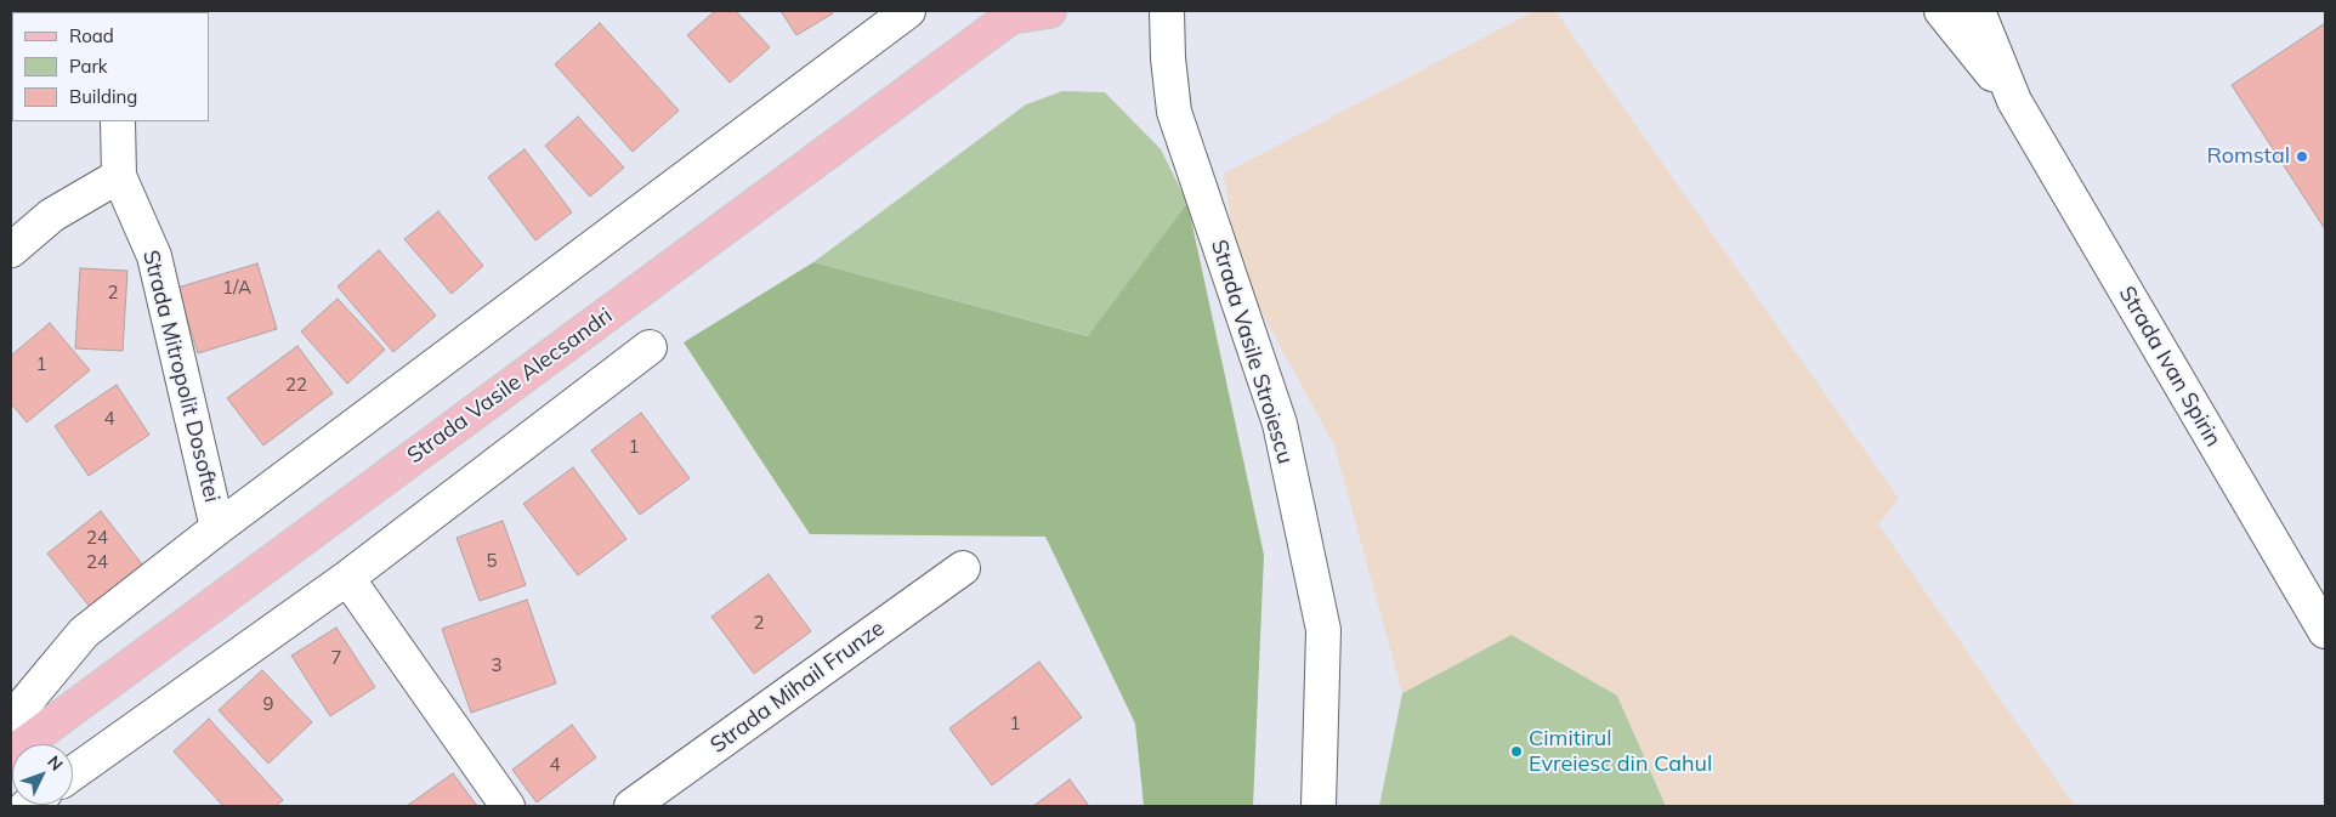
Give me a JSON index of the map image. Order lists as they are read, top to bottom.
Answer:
{
  "streets": {
    "main road": ["Strada Vasile Alecsandri"],
    "street": [
      "Strada Vasile Stroiescu",
      "Strada Ivan Spirin",
      "Strada Mitropolit Dosoftei",
      "Strada Mihail Frunze"
    ]
  },
  "places": ["Romstal", "Cimitirul Evreiesc din Cahul"],
  "house_numbers": [
    "1/A",
    "2",
    "1",
    "22",
    "4",
    "1",
    "24",
    "5",
    "24",
    "2",
    "7",
    "3",
    "9",
    "1",
    "4"
  ],
  "legend": ["Road", "Park", "Building"],
  "north": "top right"
}
